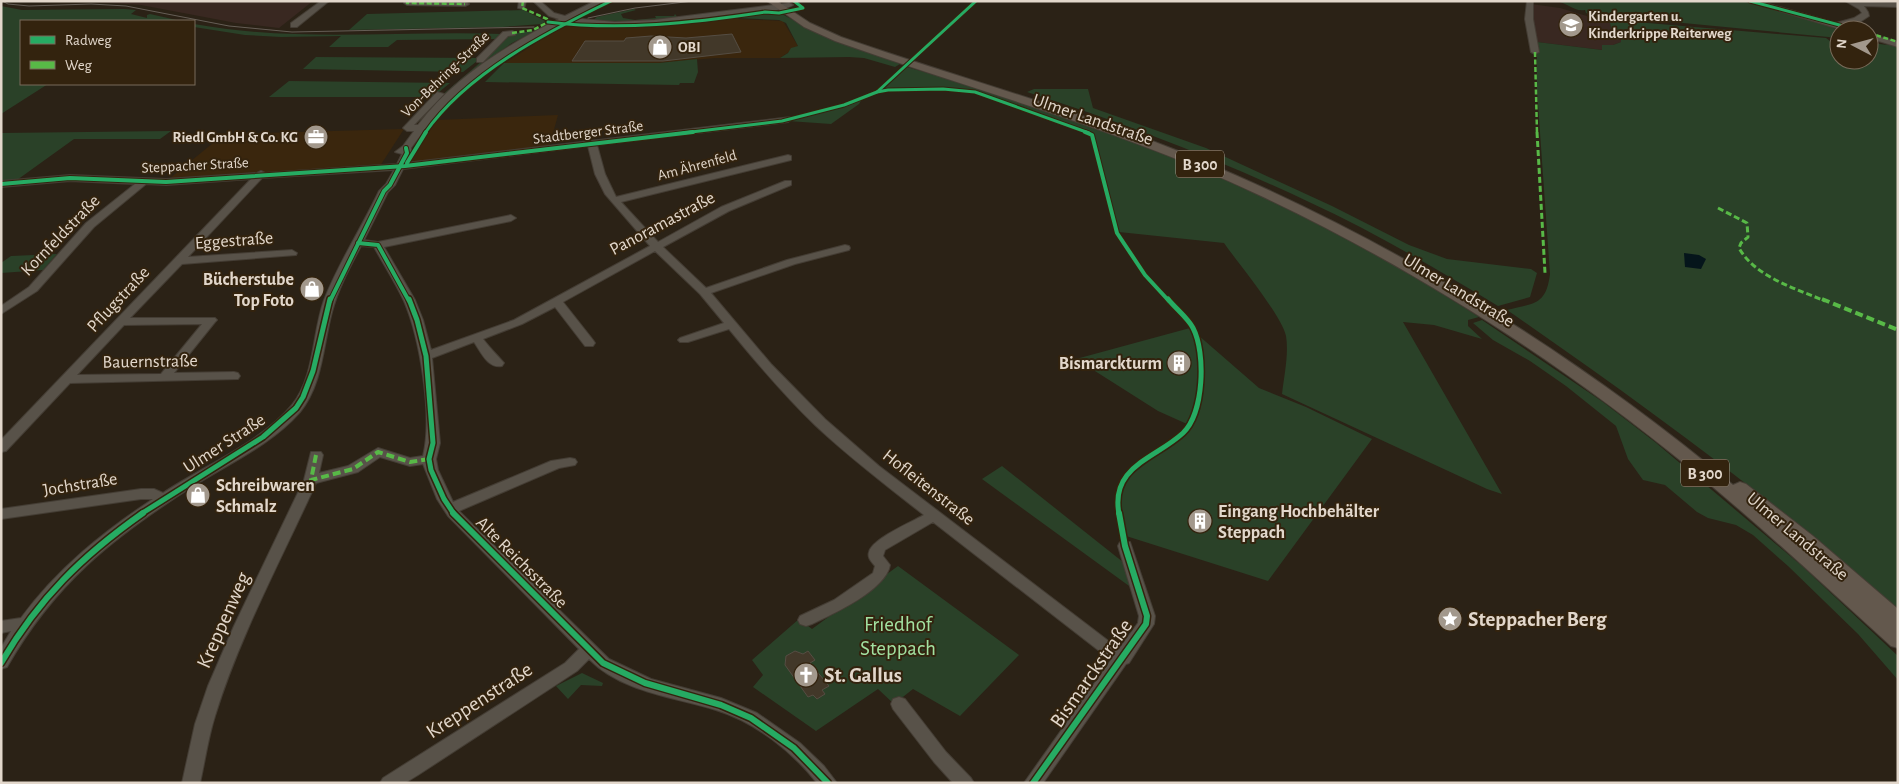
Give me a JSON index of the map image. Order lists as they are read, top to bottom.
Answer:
{
  "streets": {
    "main road": ["Ulmer Landstraße", "B 300"],
    "street": [
      "Von-Behring-Straße",
      "Stadtberger Straße",
      "Steppacher Straße",
      "Am Ährenfeld",
      "Panoramastraße",
      "Kornfeldstraße",
      "Eggestraße",
      "Pflugstraße",
      "Bauernstraße",
      "Ulmer Straße",
      "Jochstraße",
      "Hofleitenstraße",
      "Alte Reichsstraße",
      "Kreppenweg",
      "Bismarckstraße",
      "Kreppenstraße"
    ]
  },
  "crossings": [
    ["Von-Behring-Straße", "Ulmer Straße"],
    ["Ulmer Landstraße", "B 300"],
    ["Stadtberger Straße", "Steppacher Straße"],
    ["Stadtberger Straße", "Ulmer Straße"],
    ["Stadtberger Straße", "Hofleitenstraße"],
    ["Steppacher Straße", "Kornfeldstraße"],
    ["Steppacher Straße", "Pflugstraße"],
    ["Steppacher Straße", "Ulmer Straße"],
    ["Am Ährenfeld", "Hofleitenstraße"],
    ["Panoramastraße", "Hofleitenstraße"],
    ["Panoramastraße", "Alte Reichsstraße"],
    ["Eggestraße", "Pflugstraße"],
    ["Pflugstraße", "Bauernstraße"],
    ["Ulmer Straße", "Jochstraße"],
    ["Hofleitenstraße", "Bismarckstraße"],
    ["Alte Reichsstraße", "Kreppenstraße"]
  ],
  "parks": ["Friedhof Steppach"],
  "places": {
    "school or university": ["Kindergarten u. Kinderkrippe Reiterweg"],
    "shop": ["OBI", "Bücherstube Top Foto", "Schreibwaren Schmalz"],
    "office": ["Riedl GmbH & Co. KG"],
    "building": ["Bismarckturm", "Eingang Hochbehälter Steppach"],
    "place": ["Steppacher Berg"],
    "church": ["St. Gallus"]
  },
  "legend": ["Radweg", "Weg"],
  "north": "left"
}
